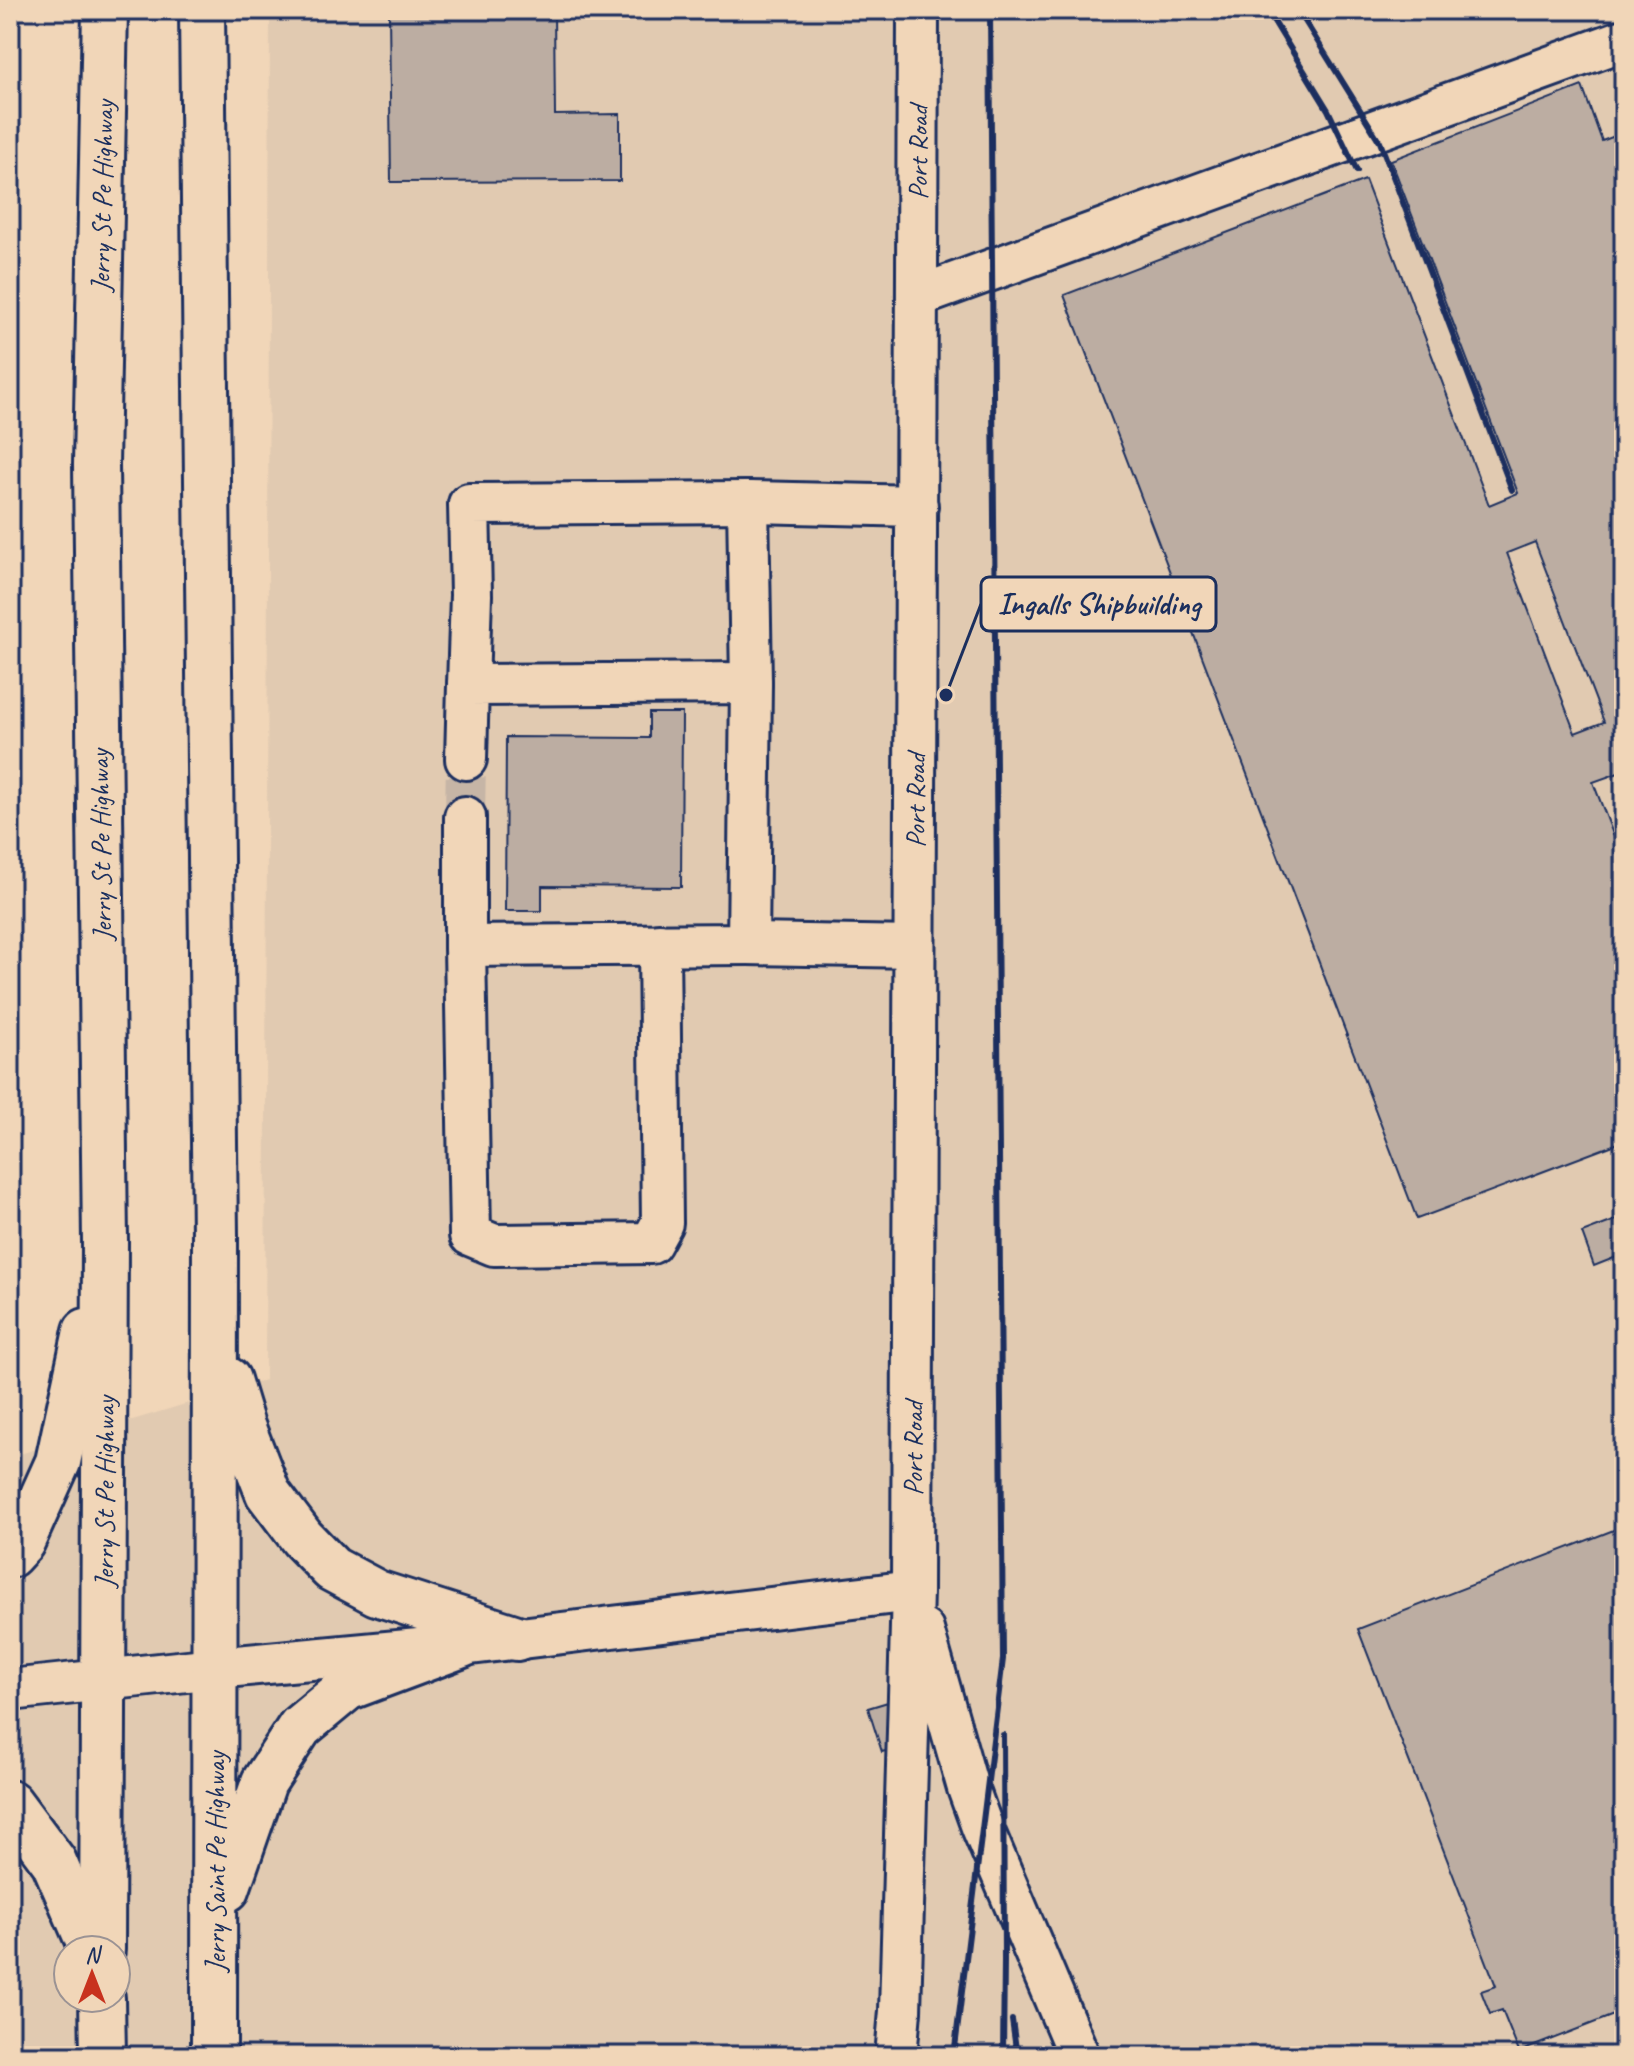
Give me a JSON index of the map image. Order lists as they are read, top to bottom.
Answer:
{
  "streets": {
    "main road": ["Jerry St Pe Highway", "Jerry Saint Pe Highway"],
    "street": ["Port Road"]
  },
  "places": ["Ingalls Shipbuilding"],
  "north": "top"
}
